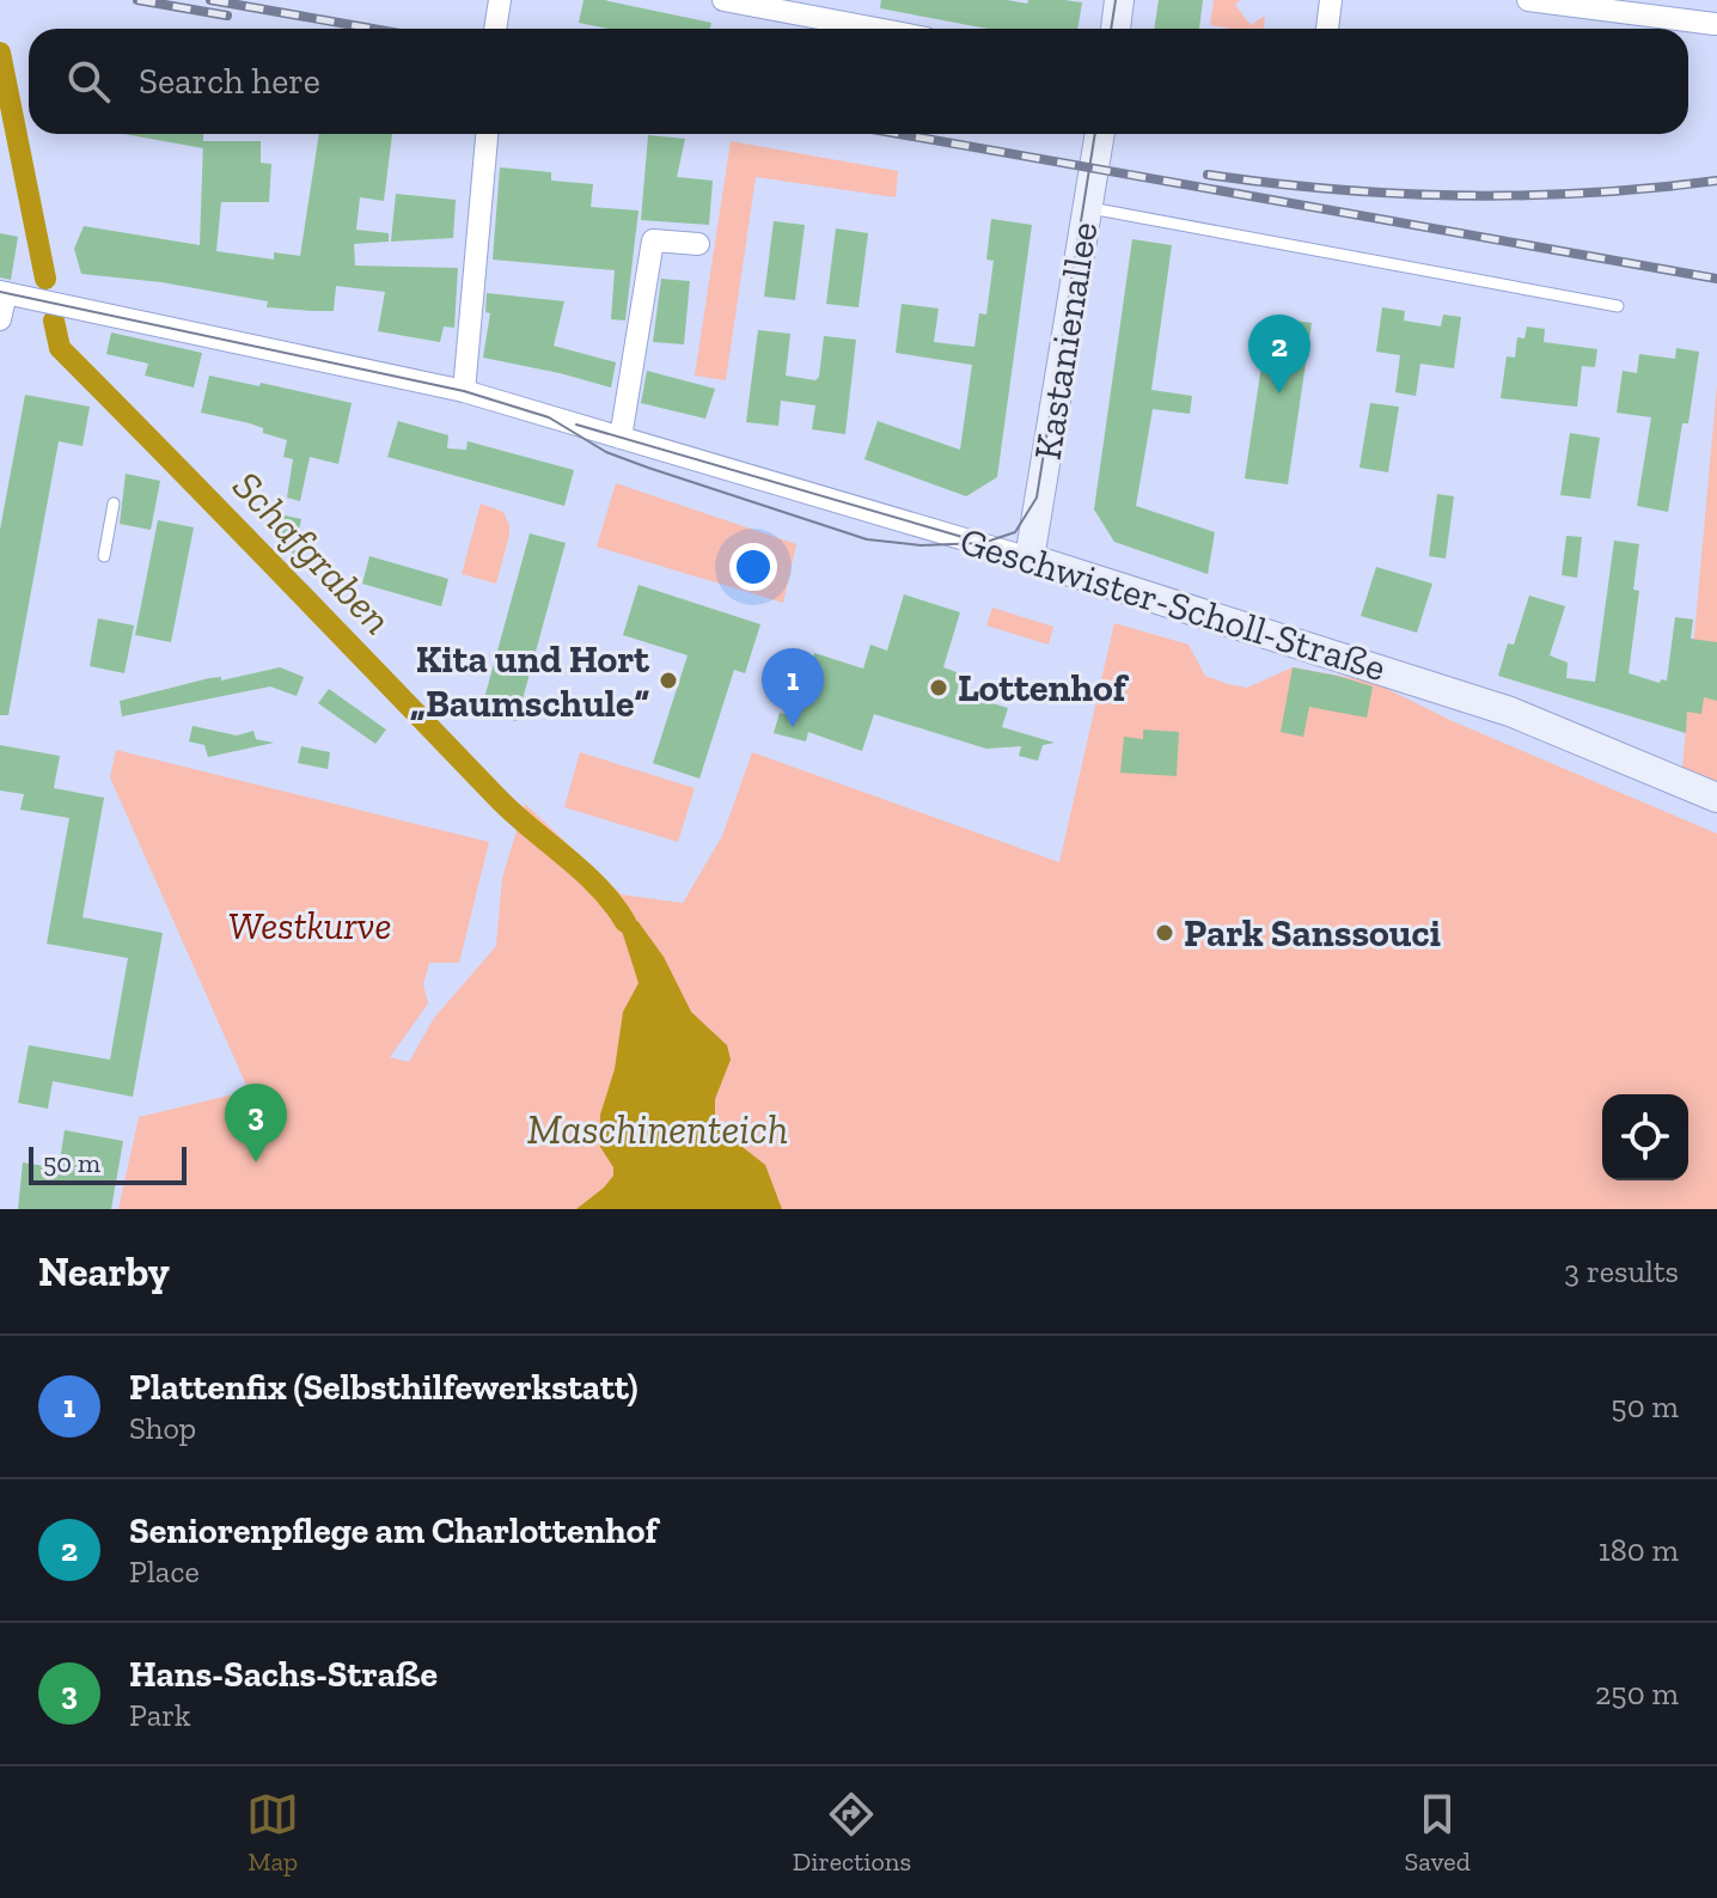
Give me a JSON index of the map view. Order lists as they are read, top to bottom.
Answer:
{
  "streets": {
    "street": ["Kastanienallee", "Geschwister-Scholl-Straße"]
  },
  "crossings": [
    ["Kastanienallee", "Geschwister-Scholl-Straße"]
  ],
  "water": ["Schafgraben", "Maschinenteich"],
  "parks": ["Westkurve"],
  "places": ["Kita und Hort „Baumschule“", "Lottenhof", "Park Sanssouci"],
  "scale_bar": "50 m",
  "page": {
    "search": "Search here",
    "pins": ["2", "1", "3"],
    "scale": "50 m",
    "heading": ["Nearby", "3 results"],
    "list": [
      {
        "mark": "1",
        "name": "Plattenfix (Selbsthilfewerkstatt)",
        "note": "Shop",
        "value": "50 m"
      },
      {
        "mark": "2",
        "name": "Seniorenpflege am Charlottenhof",
        "note": "Place",
        "value": "180 m"
      },
      {
        "mark": "3",
        "name": "Hans-Sachs-Straße",
        "note": "Park",
        "value": "250 m"
      }
    ],
    "nav": ["Map", "Directions", "Saved"]
  }
}
